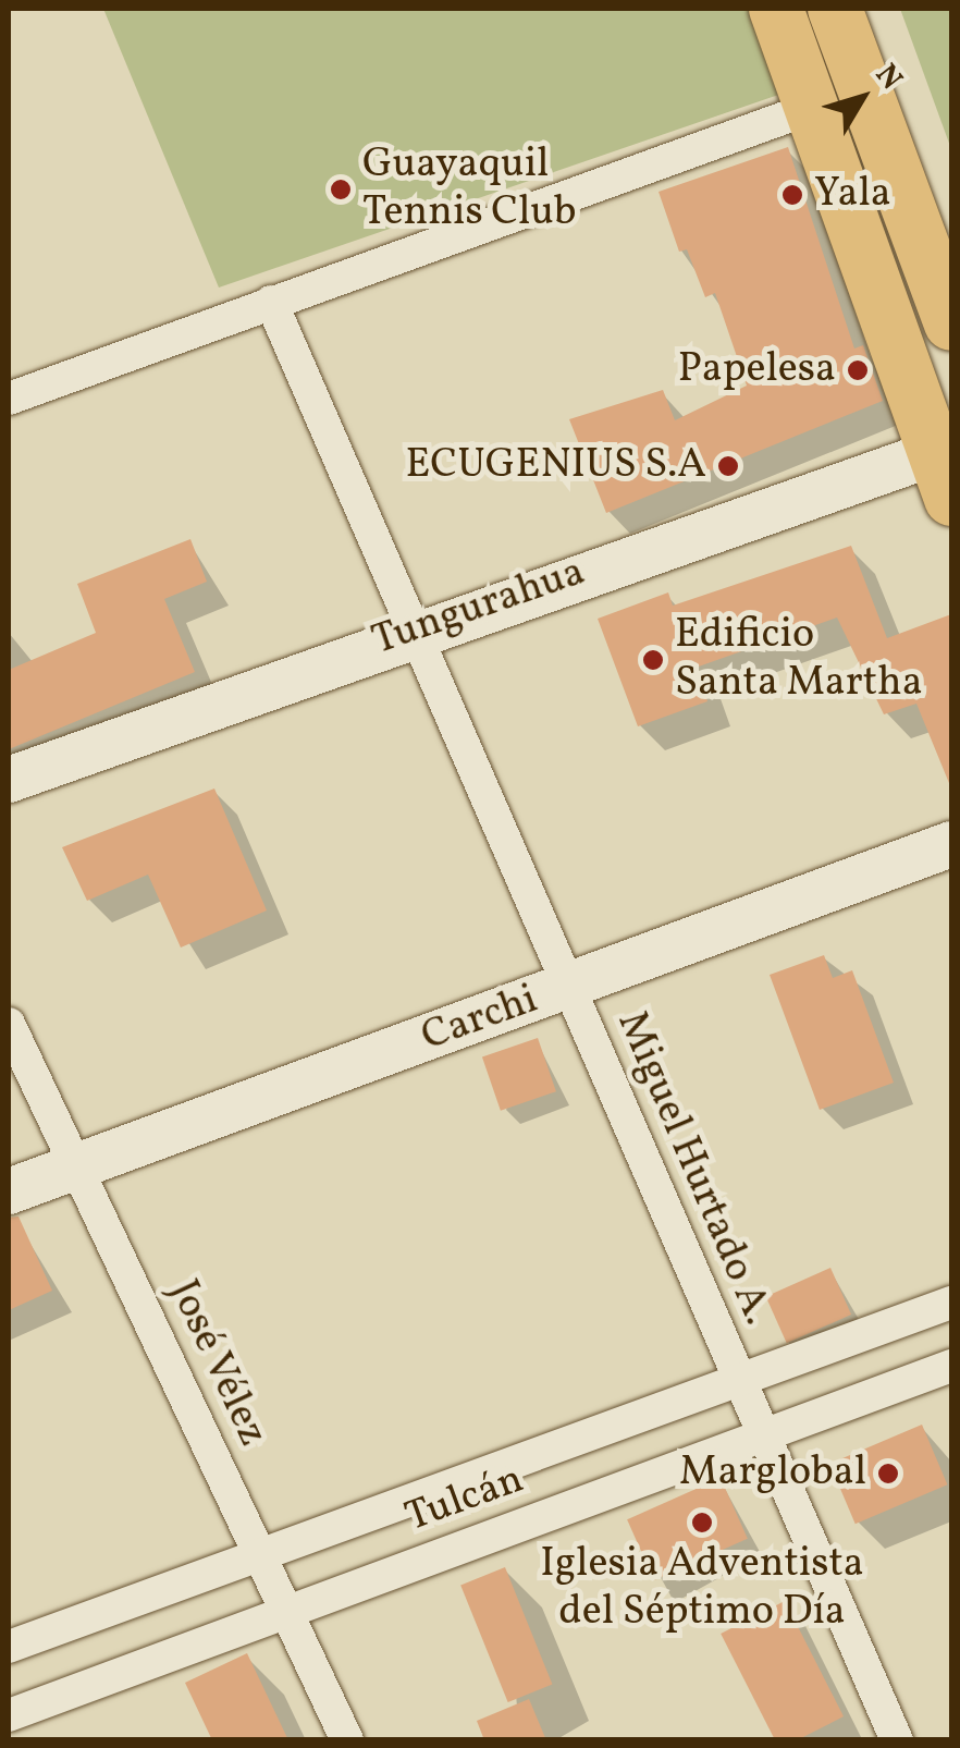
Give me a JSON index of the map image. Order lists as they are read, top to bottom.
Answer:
{
  "streets": {
    "main road": ["Tungurahua", "Carchi"],
    "street": ["Miguel Hurtado A.", "José Vélez", "Tulcán"]
  },
  "crossings": [
    ["Tungurahua", "Miguel Hurtado A."],
    ["Carchi", "Miguel Hurtado A."],
    ["Carchi", "José Vélez"],
    ["Miguel Hurtado A.", "Tulcán"],
    ["José Vélez", "Tulcán"]
  ],
  "places": [
    "Guayaquil Tennis Club",
    "Yala",
    "Papelesa",
    "ECUGENIUS S.A",
    "Edificio Santa Martha",
    "Marglobal",
    "Iglesia Adventista del Séptimo Día"
  ],
  "north": "top right"
}
